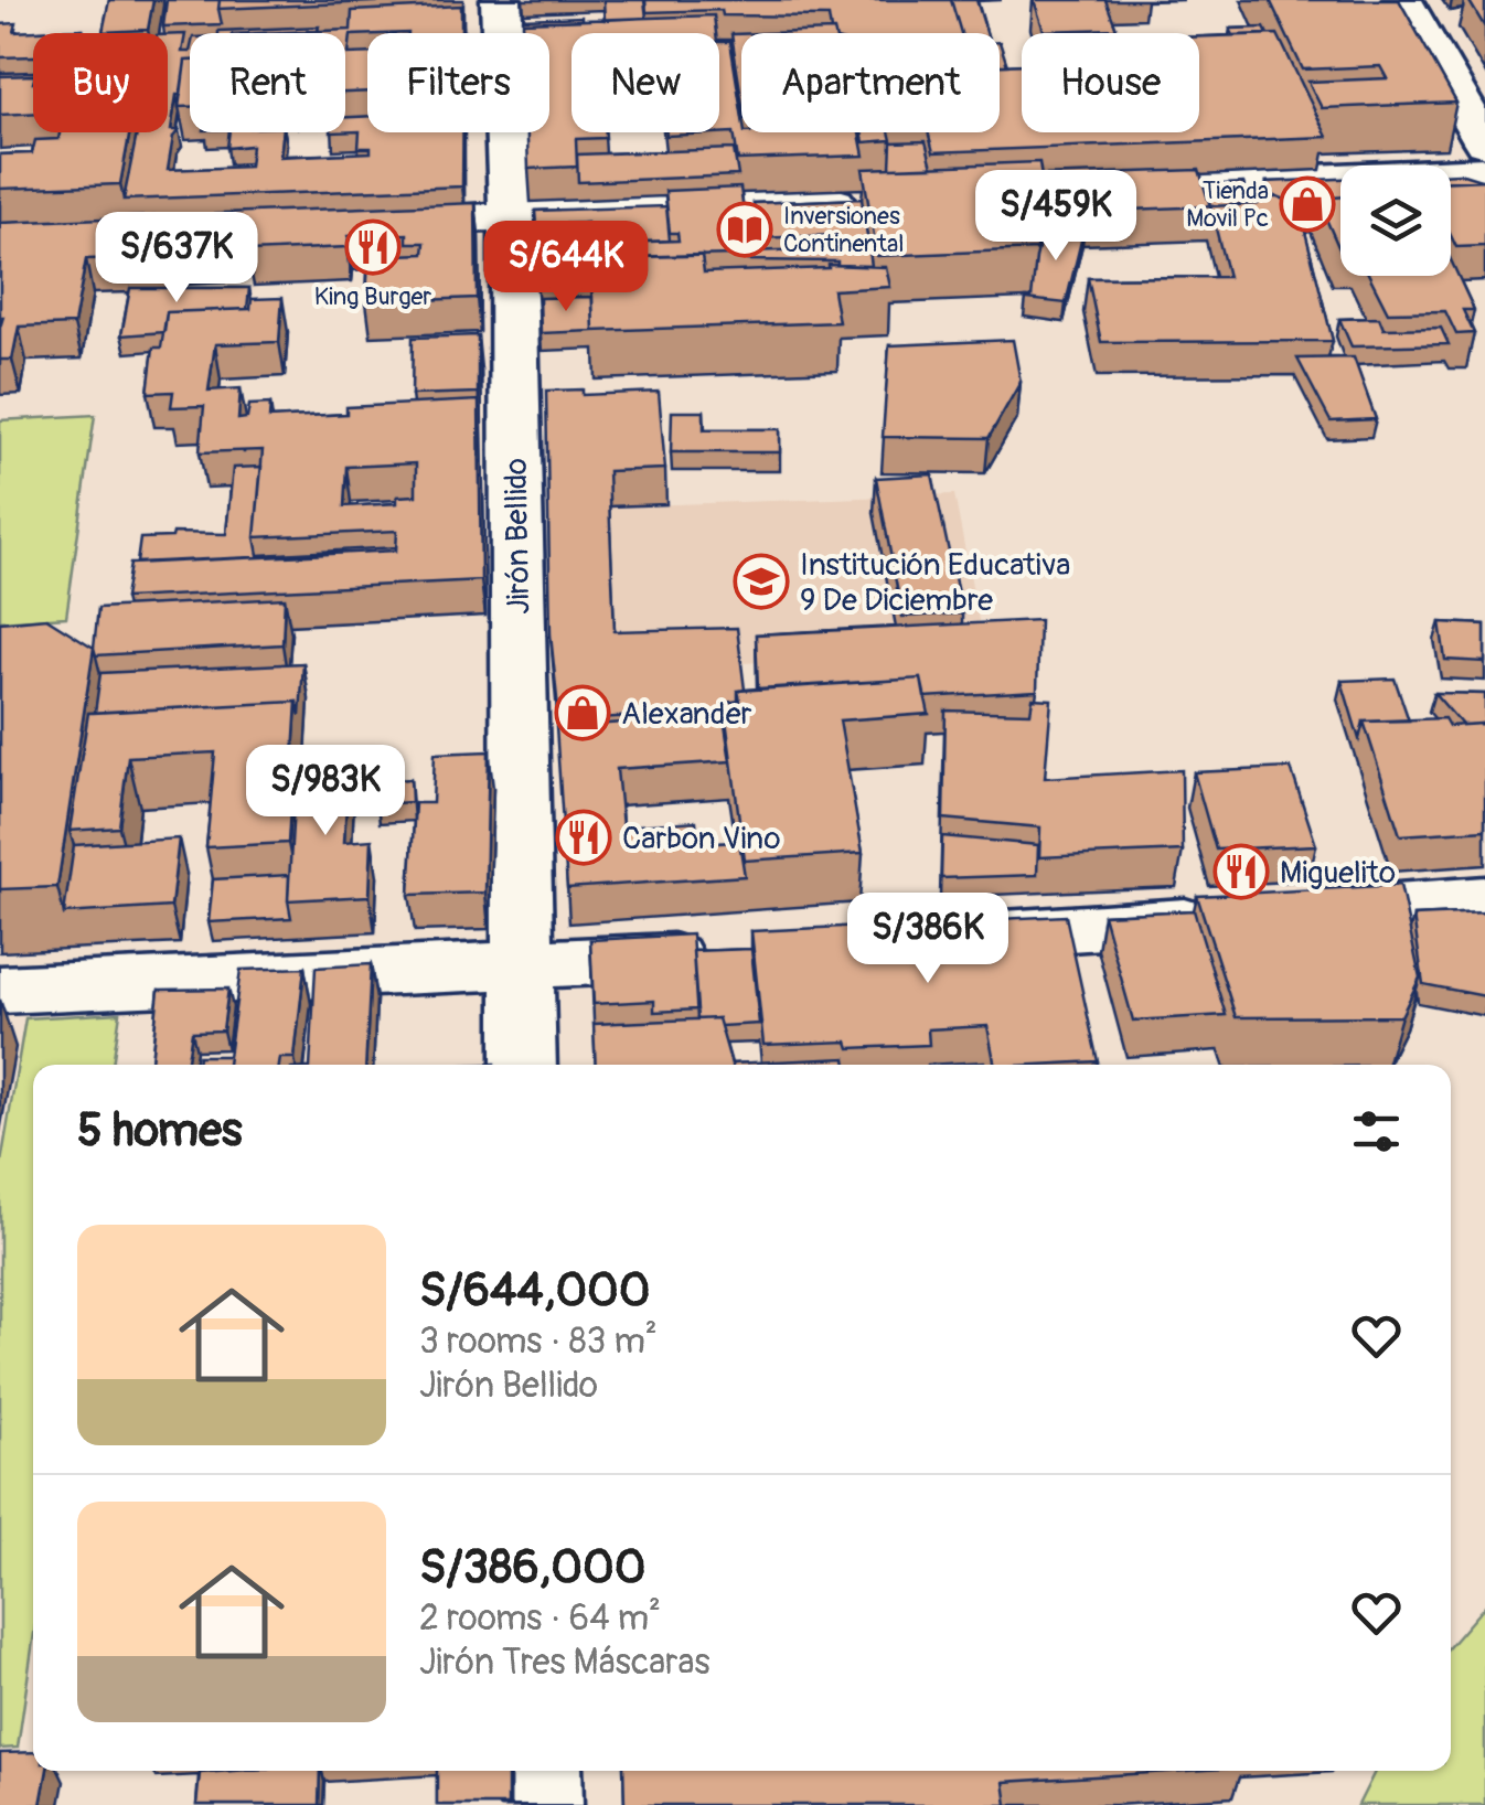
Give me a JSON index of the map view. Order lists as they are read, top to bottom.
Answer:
{
  "streets": {
    "street": ["Jirón Bellido"]
  },
  "places": {
    "shop": ["Tienda Movil Pc", "Alexander"],
    "library": ["Inversiones Continental"],
    "restaurant": ["King Burger", "Carbon Vino", "Miguelito"],
    "school or university": ["Institución Educativa 9 De Diciembre"]
  },
  "page": {
    "chip": [
      "Buy",
      "Rent",
      "Filters",
      "New",
      "Apartment",
      "House"
    ],
    "price": [
      "S/459K",
      "S/637K",
      "S/644K",
      "S/983K",
      "S/386K"
    ],
    "heading": "5 homes",
    "list": [
      {
        "name": "S/644,000",
        "note": "3 rooms · 83 m² · Jirón Bellido"
      },
      {
        "name": "S/386,000",
        "note": "2 rooms · 64 m² · Jirón Tres Máscaras"
      }
    ]
  }
}
